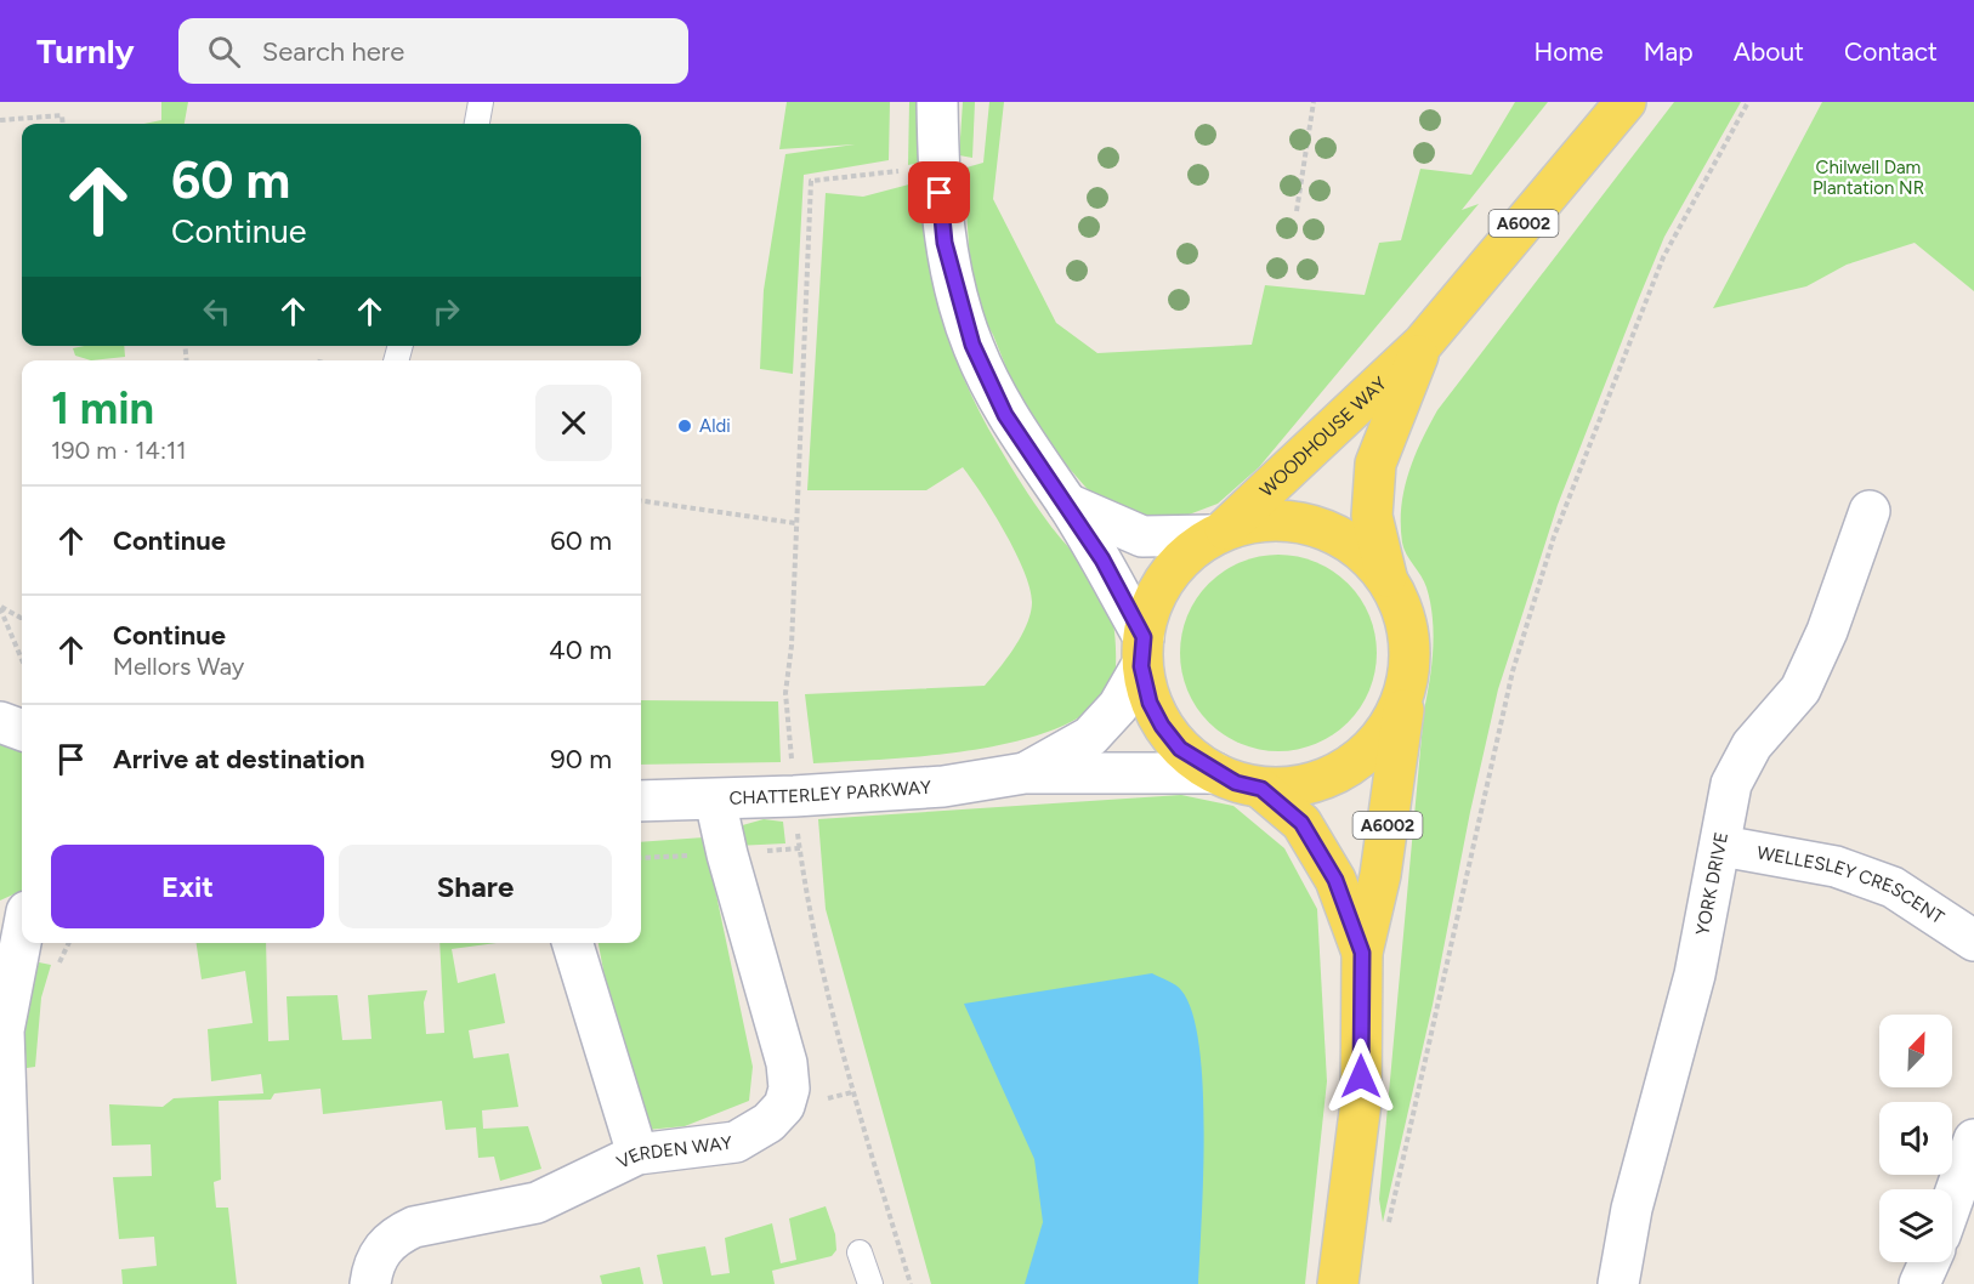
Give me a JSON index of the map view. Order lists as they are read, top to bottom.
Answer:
{
  "streets": {
    "main road": ["A6002", "WOODHOUSE WAY"],
    "street": [
      "CHATTERLEY PARKWAY",
      "YORK DRIVE",
      "WELLESLEY CRESCENT",
      "VERDEN WAY"
    ]
  },
  "crossings": [
    ["A6002", "WOODHOUSE WAY"],
    ["CHATTERLEY PARKWAY", "VERDEN WAY"],
    ["YORK DRIVE", "WELLESLEY CRESCENT"]
  ],
  "parks": ["Chilwell Dam Plantation NR"],
  "places": ["Aldi"],
  "north": "top right",
  "page": {
    "header": "Turnly",
    "search": "Search here",
    "nav": [
      "Home",
      "Map",
      "About",
      "Contact"
    ],
    "turn": ["60 m", "Continue"],
    "heading": ["1 min", "190 m · 14:11"],
    "list": [
      {
        "name": "Continue",
        "value": "60 m"
      },
      {
        "name": "Continue",
        "note": "Mellors Way",
        "value": "40 m"
      },
      {
        "name": "Arrive at destination",
        "value": "90 m"
      }
    ],
    "buttons": ["Exit", "Share"]
  }
}
